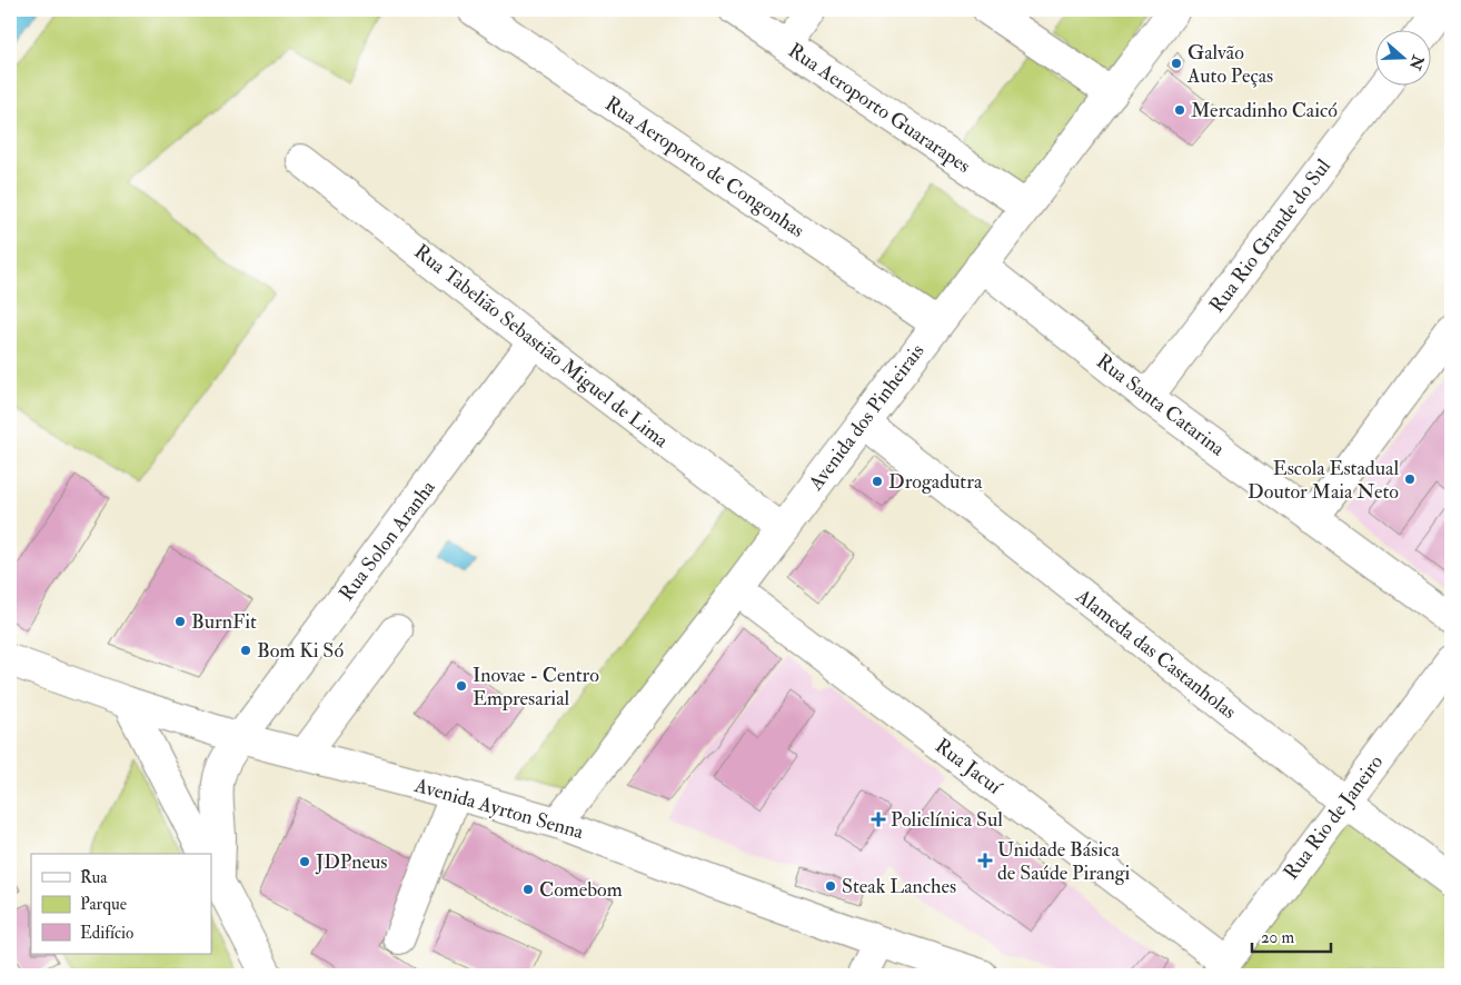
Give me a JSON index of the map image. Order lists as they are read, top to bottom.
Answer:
{
  "streets": {
    "street": [
      "Rua Aeroporto Guararapes",
      "Rua Aeroporto de Congonhas",
      "Rua Rio Grande do Sul",
      "Rua Tabelião Sebastião Miguel de Lima",
      "Rua Santa Catarina",
      "Avenida dos Pinheirais",
      "Rua Solon Aranha",
      "Alameda das Castanholas",
      "Rua Jacuí",
      "Avenida Ayrton Senna",
      "Rua Rio de Janeiro"
    ]
  },
  "crossings": [
    ["Rua Aeroporto Guararapes", "Avenida dos Pinheirais"],
    ["Rua Aeroporto de Congonhas", "Avenida dos Pinheirais"],
    ["Rua Rio Grande do Sul", "Rua Santa Catarina"],
    ["Rua Tabelião Sebastião Miguel de Lima", "Avenida dos Pinheirais"],
    ["Rua Tabelião Sebastião Miguel de Lima", "Rua Solon Aranha"],
    ["Rua Santa Catarina", "Avenida dos Pinheirais"],
    ["Avenida dos Pinheirais", "Alameda das Castanholas"],
    ["Avenida dos Pinheirais", "Rua Jacuí"],
    ["Avenida dos Pinheirais", "Avenida Ayrton Senna"],
    ["Rua Solon Aranha", "Avenida Ayrton Senna"],
    ["Alameda das Castanholas", "Rua Rio de Janeiro"],
    ["Rua Jacuí", "Rua Rio de Janeiro"]
  ],
  "places": {
    "other": [
      "Galvão Auto Peças",
      "Mercadinho Caicó",
      "Escola Estadual Doutor Maia Neto",
      "Drogadutra",
      "BurnFit",
      "Bom Ki Só",
      "Inovae - Centro Empresarial",
      "JDPneus",
      "Steak Lanches",
      "Comebom"
    ],
    "health": ["Policlínica Sul", "Unidade Básica de Saúde Pirangi"]
  },
  "legend": ["Rua", "Parque", "Edifício"],
  "scale_bar": "20 m",
  "north": "right"
}
